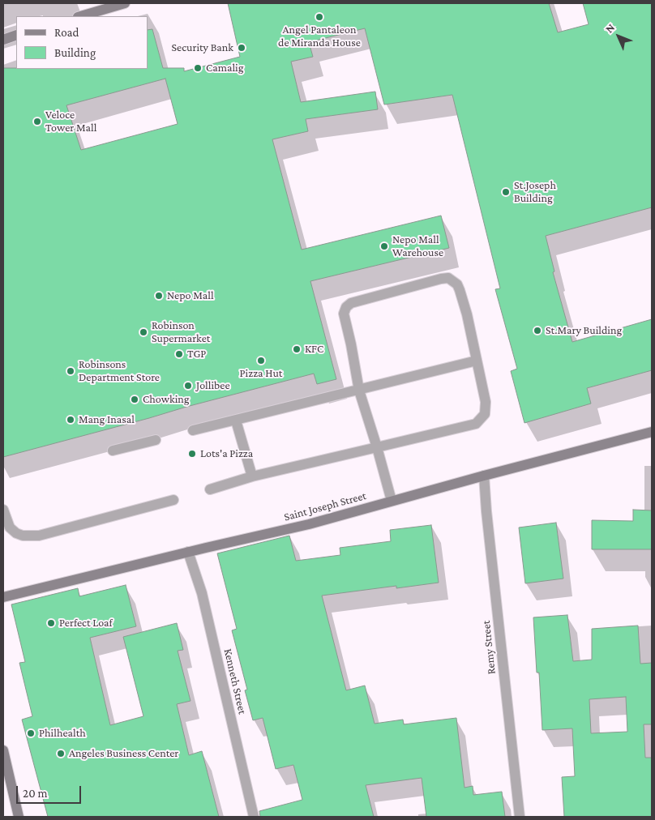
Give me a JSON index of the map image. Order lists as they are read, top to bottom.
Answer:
{
  "streets": {
    "street": ["Saint Joseph Street", "Remy Street", "Kenneth Street"]
  },
  "crossings": [
    ["Saint Joseph Street", "Remy Street"],
    ["Saint Joseph Street", "Kenneth Street"]
  ],
  "places": [
    "Angel Pantaleon de Miranda House",
    "Security Bank",
    "Camalig",
    "Veloce Tower Mall",
    "St.Joseph Building",
    "Nepo Mall Warehouse",
    "Nepo Mall",
    "St.Mary Building",
    "Robinson Supermarket",
    "KFC",
    "TGP",
    "Pizza Hut",
    "Robinsons Department Store",
    "Jollibee",
    "Chowking",
    "Mang Inasal",
    "Lots'a Pizza",
    "Perfect Loaf",
    "Philhealth",
    "Angeles Business Center"
  ],
  "legend": ["Road", "Building"],
  "scale_bar": "20 m",
  "north": "top left"
}
